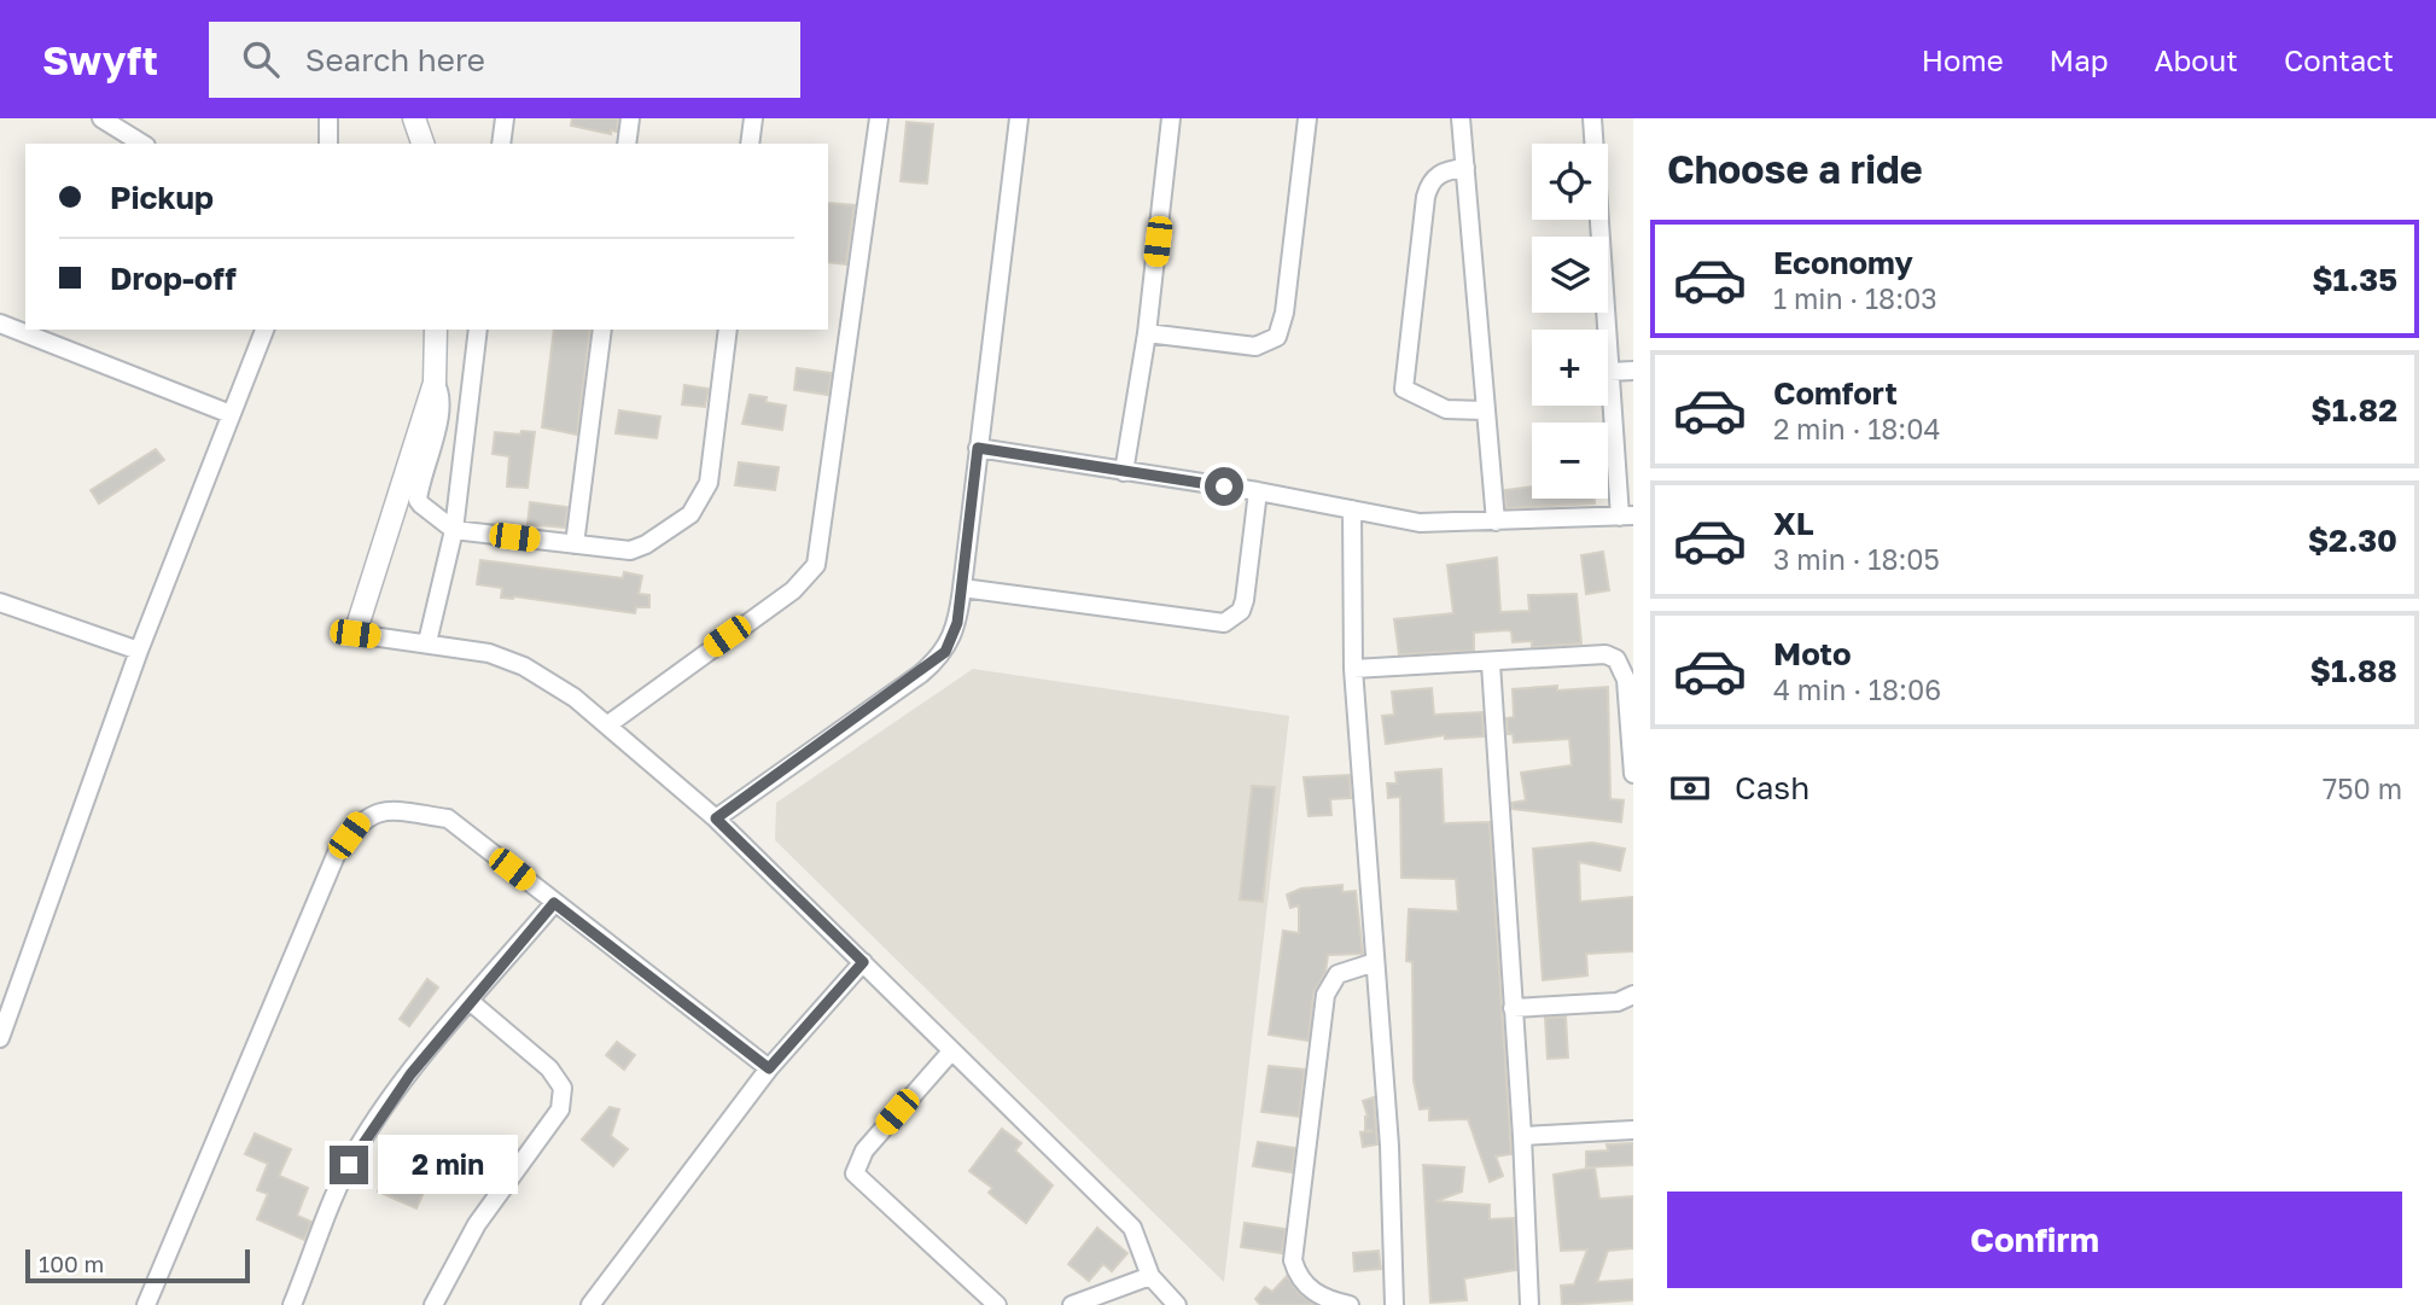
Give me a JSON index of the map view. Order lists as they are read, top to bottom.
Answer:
{
  "scale_bar": "100 m",
  "page": {
    "header": "Swyft",
    "search": "Search here",
    "nav": [
      "Home",
      "Map",
      "About",
      "Contact"
    ],
    "heading": "Choose a ride",
    "map_buttons": ["+", "−"],
    "banner": ["Pickup", "Drop-off"],
    "list": [
      {
        "name": "Economy",
        "note": "1 min · 18:03",
        "value": "$1.35"
      },
      {
        "name": "Comfort",
        "note": "2 min · 18:04",
        "value": "$1.82"
      },
      {
        "name": "XL",
        "note": "3 min · 18:05",
        "value": "$2.30"
      },
      {
        "name": "Moto",
        "note": "4 min · 18:06",
        "value": "$1.88"
      }
    ],
    "pay": ["Cash", "750 m"],
    "bubble": "2 min",
    "buttons": "Confirm",
    "scale": "100 m"
  }
}
